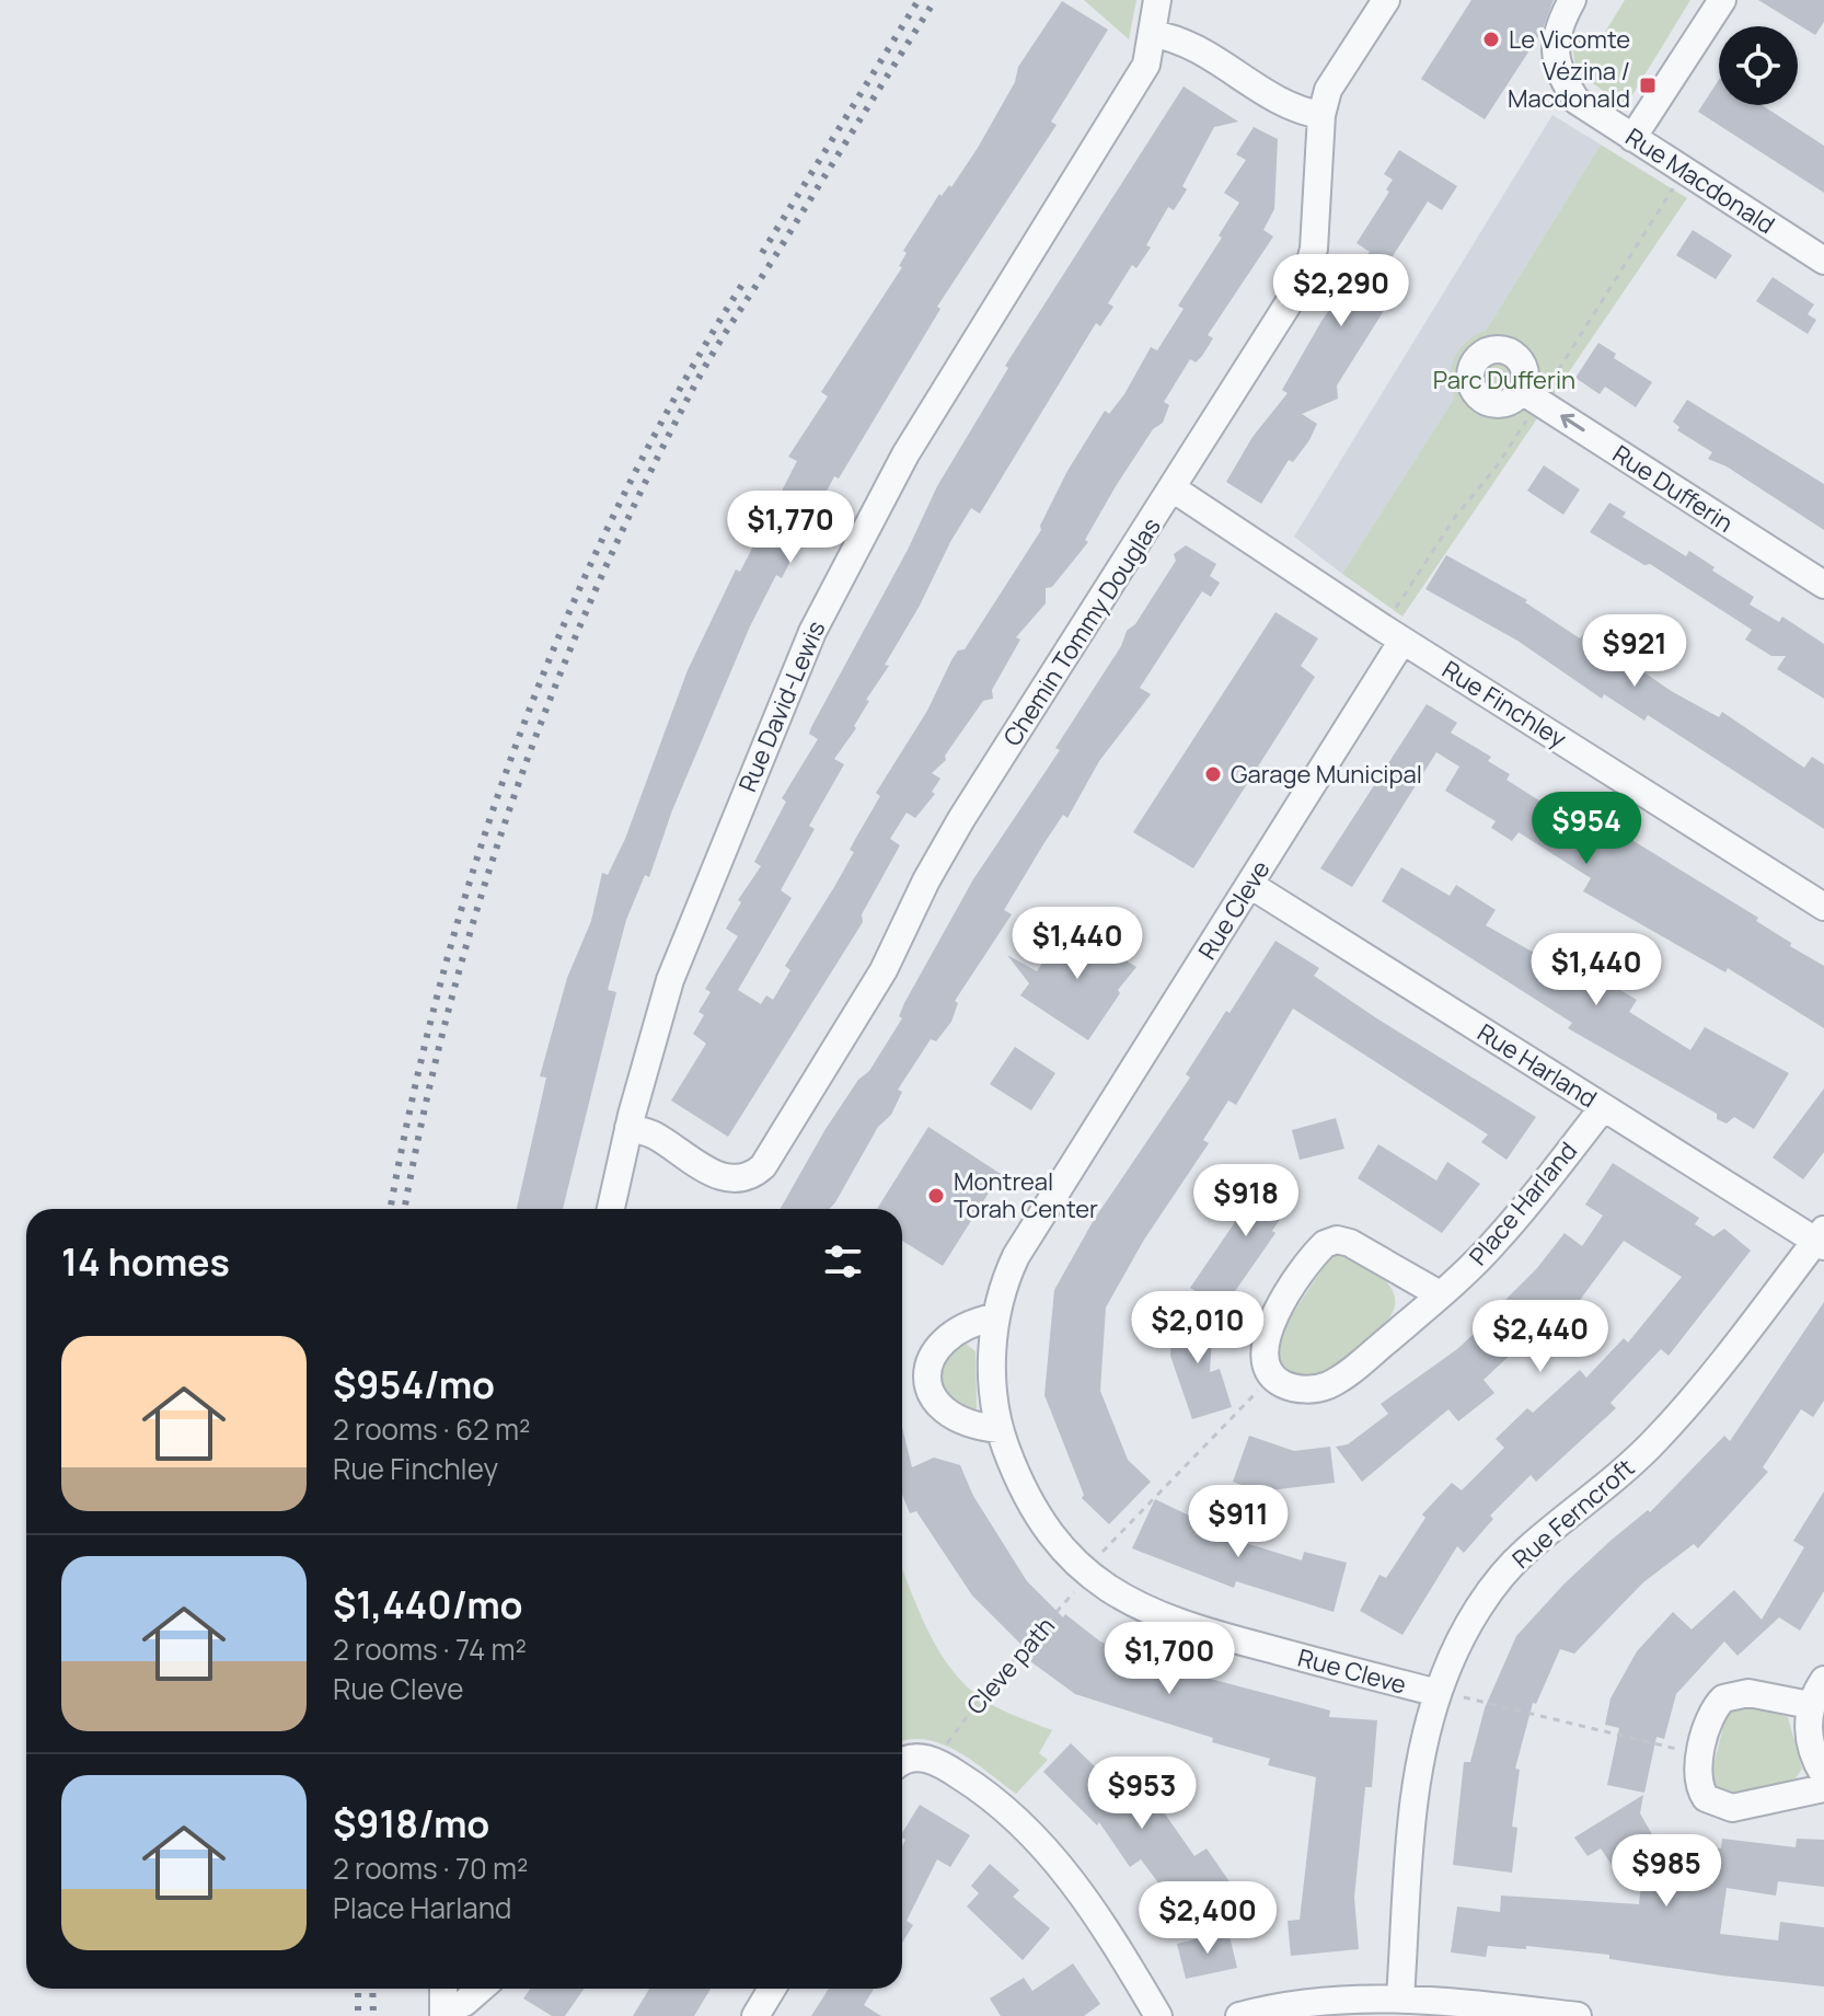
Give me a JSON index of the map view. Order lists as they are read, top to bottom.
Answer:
{
  "streets": {
    "street": [
      "Rue Macdonald",
      "Rue Dufferin",
      "Chemin Tommy Douglas",
      "Rue Finchley",
      "Rue David-Lewis",
      "Rue Cleve",
      "Rue Harland",
      "Place Harland",
      "Rue Ferncroft"
    ],
    "path": ["Cleve path"]
  },
  "crossings": [
    ["Chemin Tommy Douglas", "Rue Finchley"],
    ["Chemin Tommy Douglas", "Rue David-Lewis"],
    ["Rue Finchley", "Rue Cleve"],
    ["Rue Cleve", "Rue Harland"],
    ["Rue Cleve", "Rue Ferncroft"],
    ["Rue Harland", "Place Harland"],
    ["Rue Harland", "Rue Ferncroft"]
  ],
  "one_way": ["Rue Dufferin"],
  "parks": ["Parc Dufferin"],
  "places": {
    "other": ["Le Vicomte", "Garage Municipal", "Montreal Torah Center"],
    "transit": ["Vézina / Macdonald"]
  },
  "page": {
    "price": [
      "$2,290",
      "$1,770",
      "$921",
      "$954",
      "$1,440",
      "$1,440",
      "$918",
      "$2,010",
      "$2,440",
      "$911",
      "$1,700",
      "$953",
      "$985",
      "$2,400"
    ],
    "heading": "14 homes",
    "list": [
      {
        "name": "$954/mo",
        "note": "2 rooms · 62 m² · Rue Finchley"
      },
      {
        "name": "$1,440/mo",
        "note": "2 rooms · 74 m² · Rue Cleve"
      },
      {
        "name": "$918/mo",
        "note": "2 rooms · 70 m² · Place Harland"
      }
    ]
  }
}
